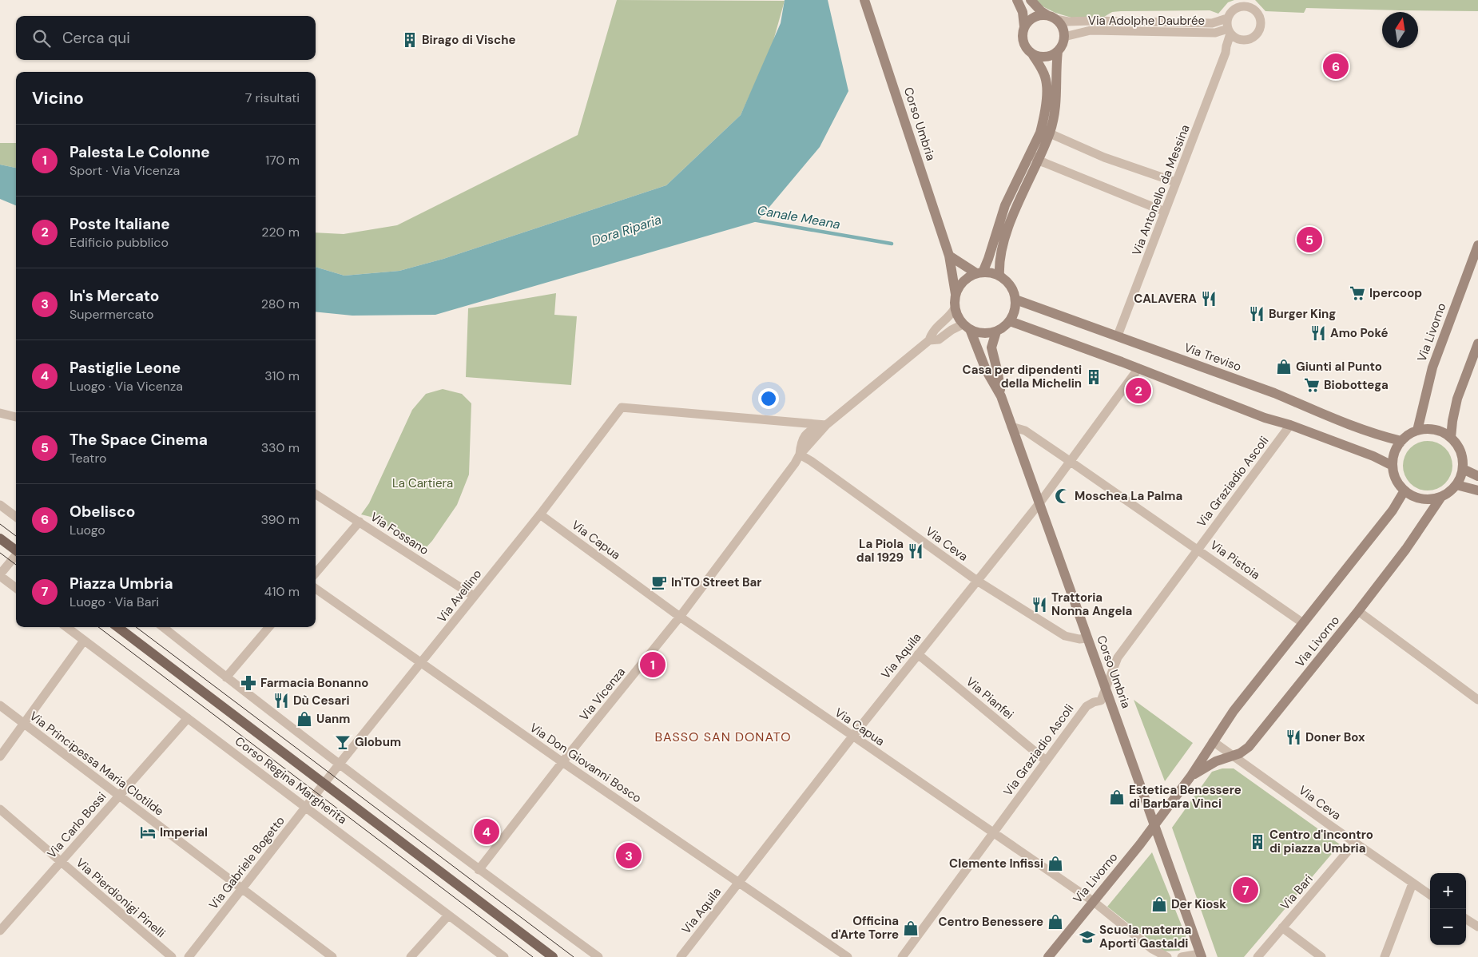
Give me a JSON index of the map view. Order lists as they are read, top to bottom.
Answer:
{
  "streets": {
    "main road": ["Corso Regina Margherita"],
    "street": [
      "Via Adolphe Daubrée",
      "Corso Umbria",
      "Via Antonello da Messina",
      "Via Livorno",
      "Via Treviso",
      "Via Graziadio Ascoli",
      "Via Fossano",
      "Via Capua",
      "Via Ceva",
      "Via Pistoia",
      "Via Avellino",
      "Via Aquila",
      "Via Vicenza",
      "Via Pianfei",
      "Via Don Giovanni Bosco",
      "Via Principessa Maria Clotilde",
      "Via Carlo Bossi",
      "Via Gabriele Bogetto",
      "Via Bari",
      "Via Pierdionigi Pinelli"
    ]
  },
  "crossings": [
    ["Via Adolphe Daubrée", "Via Antonello da Messina"],
    ["Corso Umbria", "Via Livorno"],
    ["Corso Umbria", "Via Treviso"],
    ["Corso Umbria", "Via Graziadio Ascoli"],
    ["Corso Umbria", "Via Ceva"],
    ["Corso Umbria", "Via Pistoia"],
    ["Corso Umbria", "Via Aquila"],
    ["Via Antonello da Messina", "Via Treviso"],
    ["Via Livorno", "Via Treviso"],
    ["Via Livorno", "Via Capua"],
    ["Via Livorno", "Via Ceva"],
    ["Via Livorno", "Via Pistoia"],
    ["Via Graziadio Ascoli", "Via Capua"],
    ["Via Graziadio Ascoli", "Via Pistoia"],
    ["Via Graziadio Ascoli", "Via Pianfei"],
    ["Via Fossano", "Via Avellino"],
    ["Via Capua", "Via Avellino"],
    ["Via Capua", "Via Aquila"],
    ["Via Capua", "Via Vicenza"],
    ["Via Ceva", "Via Aquila"],
    ["Via Ceva", "Via Vicenza"],
    ["Via Ceva", "Via Bari"],
    ["Via Pistoia", "Via Aquila"],
    ["Via Avellino", "Via Vicenza"],
    ["Via Avellino", "Via Don Giovanni Bosco"],
    ["Via Avellino", "Corso Regina Margherita"],
    ["Via Avellino", "Via Gabriele Bogetto"],
    ["Via Aquila", "Via Pianfei"],
    ["Via Aquila", "Via Don Giovanni Bosco"],
    ["Via Vicenza", "Via Don Giovanni Bosco"],
    ["Via Principessa Maria Clotilde", "Via Carlo Bossi"],
    ["Via Principessa Maria Clotilde", "Via Gabriele Bogetto"],
    ["Corso Regina Margherita", "Via Carlo Bossi"],
    ["Corso Regina Margherita", "Via Gabriele Bogetto"],
    ["Via Carlo Bossi", "Via Pierdionigi Pinelli"]
  ],
  "districts": ["BASSO SAN DONATO"],
  "water": ["Canale Meana", "Dora Riparia"],
  "parks": ["La Cartiera"],
  "places": {
    "building": ["Birago di Vische", "Casa per dipendenti della Michelin", "Centro d'incontro di piazza Umbria"],
    "supermarket": ["Ipercoop", "Biobottega"],
    "restaurant": [
      "CALAVERA",
      "Burger King",
      "Amo Poké",
      "La Piola dal 1929",
      "Trattoria Nonna Angela",
      "Dù Cesari",
      "Doner Box"
    ],
    "shop": [
      "Giunti al Punto",
      "Uanm",
      "Estetica Benessere di Barbara Vinci",
      "Clemente Infissi",
      "Der Kiosk",
      "Centro Benessere",
      "Officina d'Arte Torre"
    ],
    "mosque": ["Moschea La Palma"],
    "cafe": ["In'TO Street Bar"],
    "pharmacy": ["Farmacia Bonanno"],
    "bar": ["Globum"],
    "hotel": ["Imperial"],
    "school or university": ["Scuola materna Aporti Gastaldi"]
  },
  "north": "top",
  "page": {
    "search": "Cerca qui",
    "pins": [
      "6",
      "5",
      "2",
      "1",
      "4",
      "3",
      "7"
    ],
    "heading": ["Vicino", "7 risultati"],
    "list": [
      {
        "mark": "1",
        "name": "Palesta Le Colonne",
        "note": "Sport · Via Vicenza",
        "value": "170 m"
      },
      {
        "mark": "2",
        "name": "Poste Italiane",
        "note": "Edificio pubblico",
        "value": "220 m"
      },
      {
        "mark": "3",
        "name": "In's Mercato",
        "note": "Supermercato",
        "value": "280 m"
      },
      {
        "mark": "4",
        "name": "Pastiglie Leone",
        "note": "Luogo · Via Vicenza",
        "value": "310 m"
      },
      {
        "mark": "5",
        "name": "The Space Cinema",
        "note": "Teatro",
        "value": "330 m"
      },
      {
        "mark": "6",
        "name": "Obelisco",
        "note": "Luogo",
        "value": "390 m"
      },
      {
        "mark": "7",
        "name": "Piazza Umbria",
        "note": "Luogo · Via Bari",
        "value": "410 m"
      }
    ],
    "map_buttons": ["+", "−"]
  }
}
